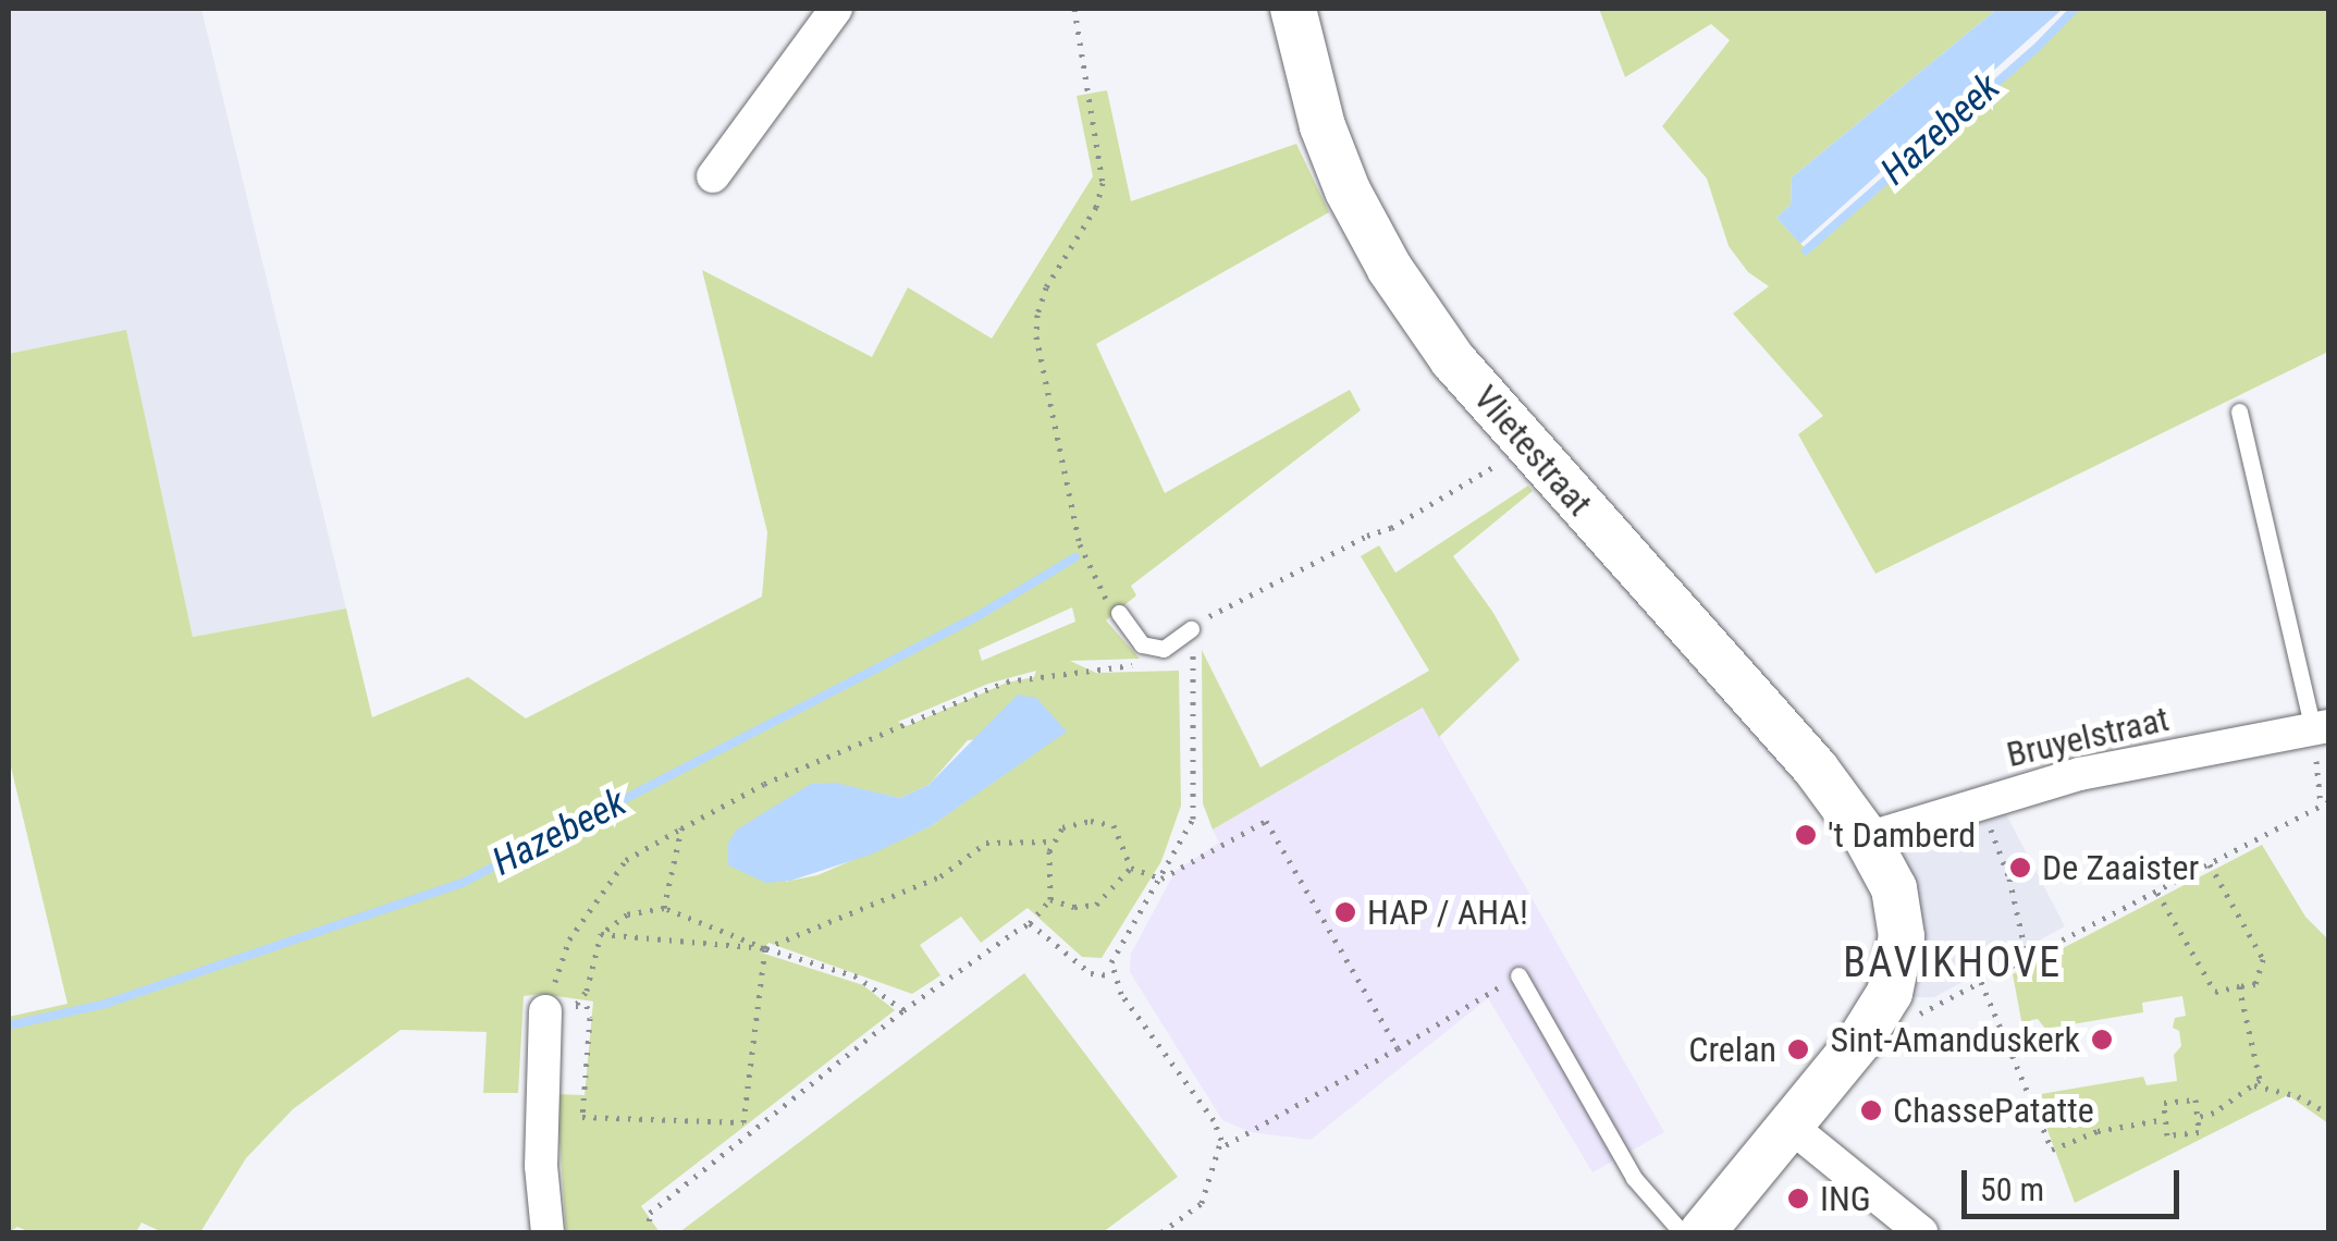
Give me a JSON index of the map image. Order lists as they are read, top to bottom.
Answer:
{
  "streets": {
    "street": ["Vlietestraat", "Bruyelstraat"]
  },
  "crossings": [
    ["Vlietestraat", "Bruyelstraat"]
  ],
  "districts": ["BAVIKHOVE"],
  "water": ["Hazebeek"],
  "places": [
    "'t Damberd",
    "De Zaaister",
    "HAP / AHA!",
    "Sint-Amanduskerk",
    "Crelan",
    "ChassePatatte",
    "ING"
  ],
  "scale_bar": "50 m"
}
